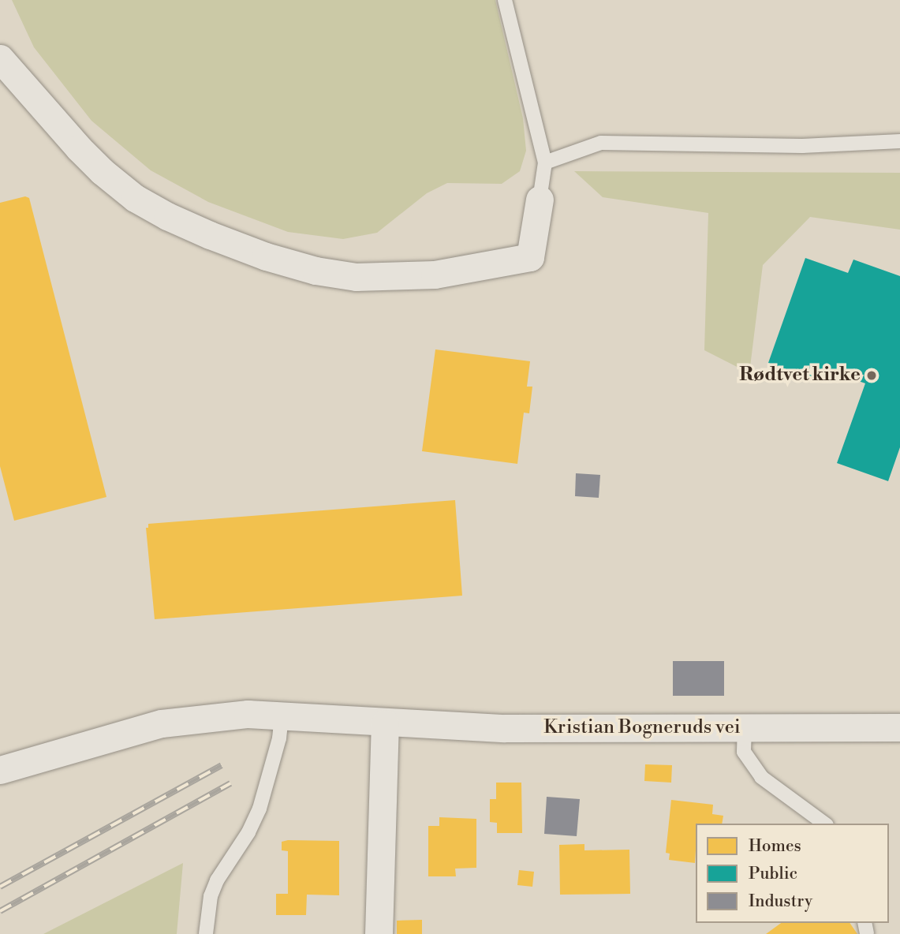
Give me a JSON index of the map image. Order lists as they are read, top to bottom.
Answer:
{
  "streets": {
    "street": ["Kristian Bogneruds vei"]
  },
  "places": ["Rødtvet kirke"],
  "legend": ["Homes", "Public", "Industry"]
}
